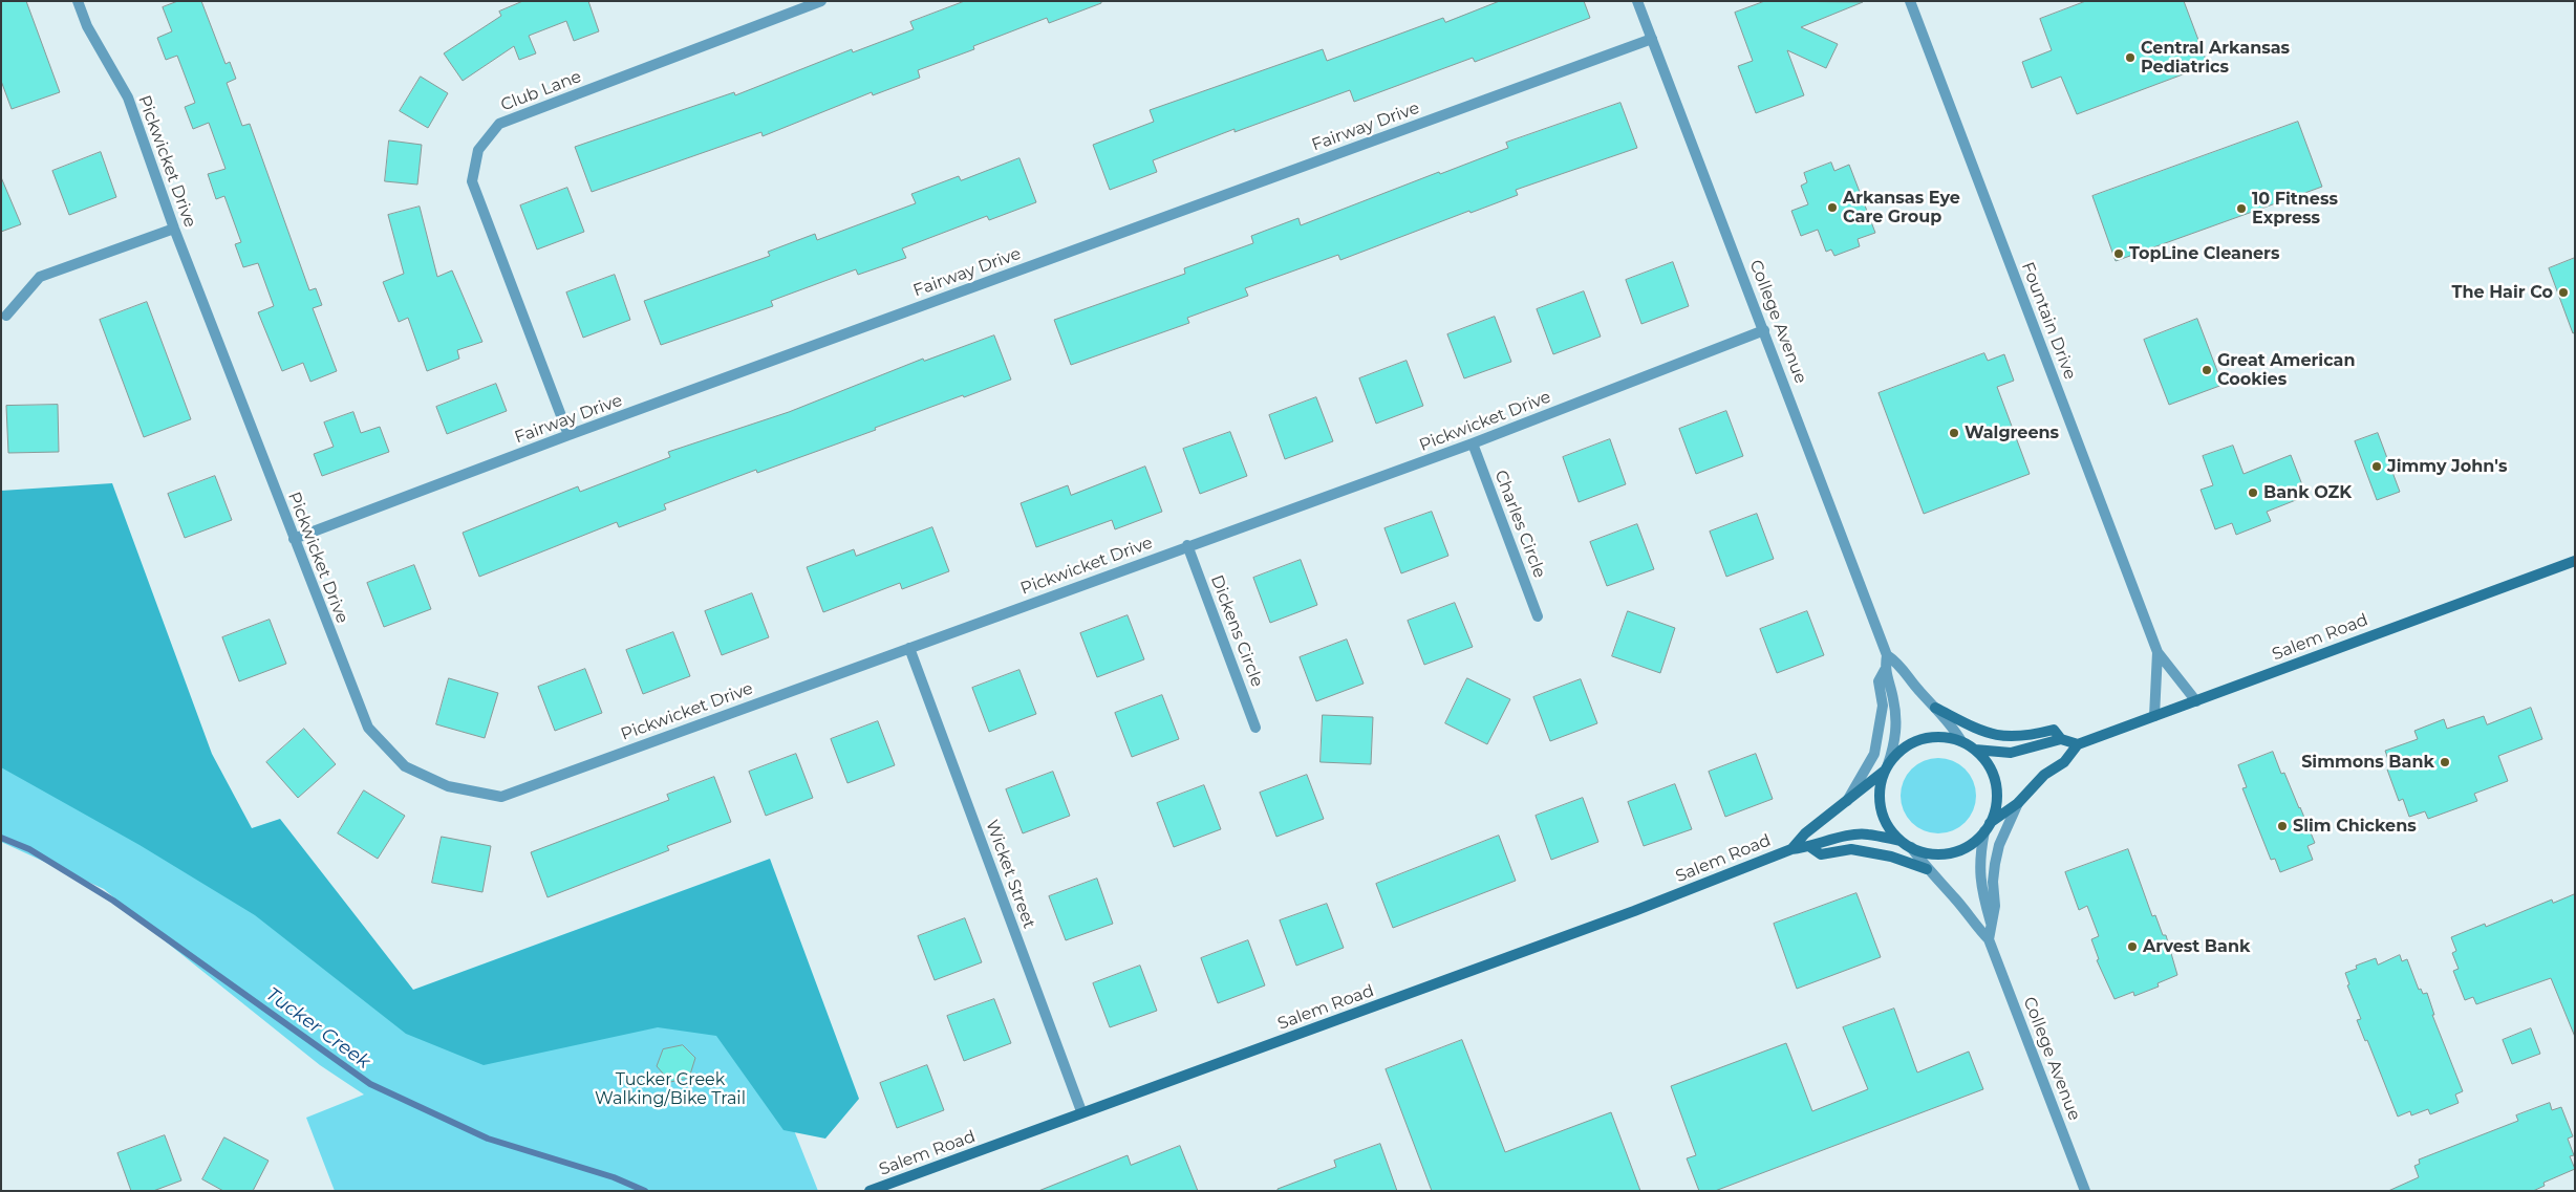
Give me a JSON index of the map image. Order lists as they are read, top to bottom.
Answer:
{
  "streets": {
    "main road": ["Salem Road"],
    "street": [
      "Club Lane",
      "Fairway Drive",
      "Pickwicket Drive",
      "Fountain Drive",
      "College Avenue",
      "Charles Circle",
      "Dickens Circle",
      "Wicket Street"
    ]
  },
  "crossings": [
    ["Club Lane", "Fairway Drive"],
    ["Fairway Drive", "Pickwicket Drive"],
    ["Fairway Drive", "College Avenue"],
    ["Pickwicket Drive", "College Avenue"],
    ["Pickwicket Drive", "Charles Circle"],
    ["Pickwicket Drive", "Dickens Circle"],
    ["Pickwicket Drive", "Wicket Street"],
    ["Fountain Drive", "Salem Road"],
    ["College Avenue", "Salem Road"],
    ["Salem Road", "Wicket Street"]
  ],
  "water": ["Tucker Creek"],
  "parks": ["Tucker Creek Walking/Bike Trail"],
  "places": [
    "Central Arkansas Pediatrics",
    "Arkansas Eye Care Group",
    "10 Fitness Express",
    "TopLine Cleaners",
    "The Hair Co",
    "Great American Cookies",
    "Walgreens",
    "Jimmy John's",
    "Bank OZK",
    "Simmons Bank",
    "Slim Chickens",
    "Arvest Bank"
  ]
}
